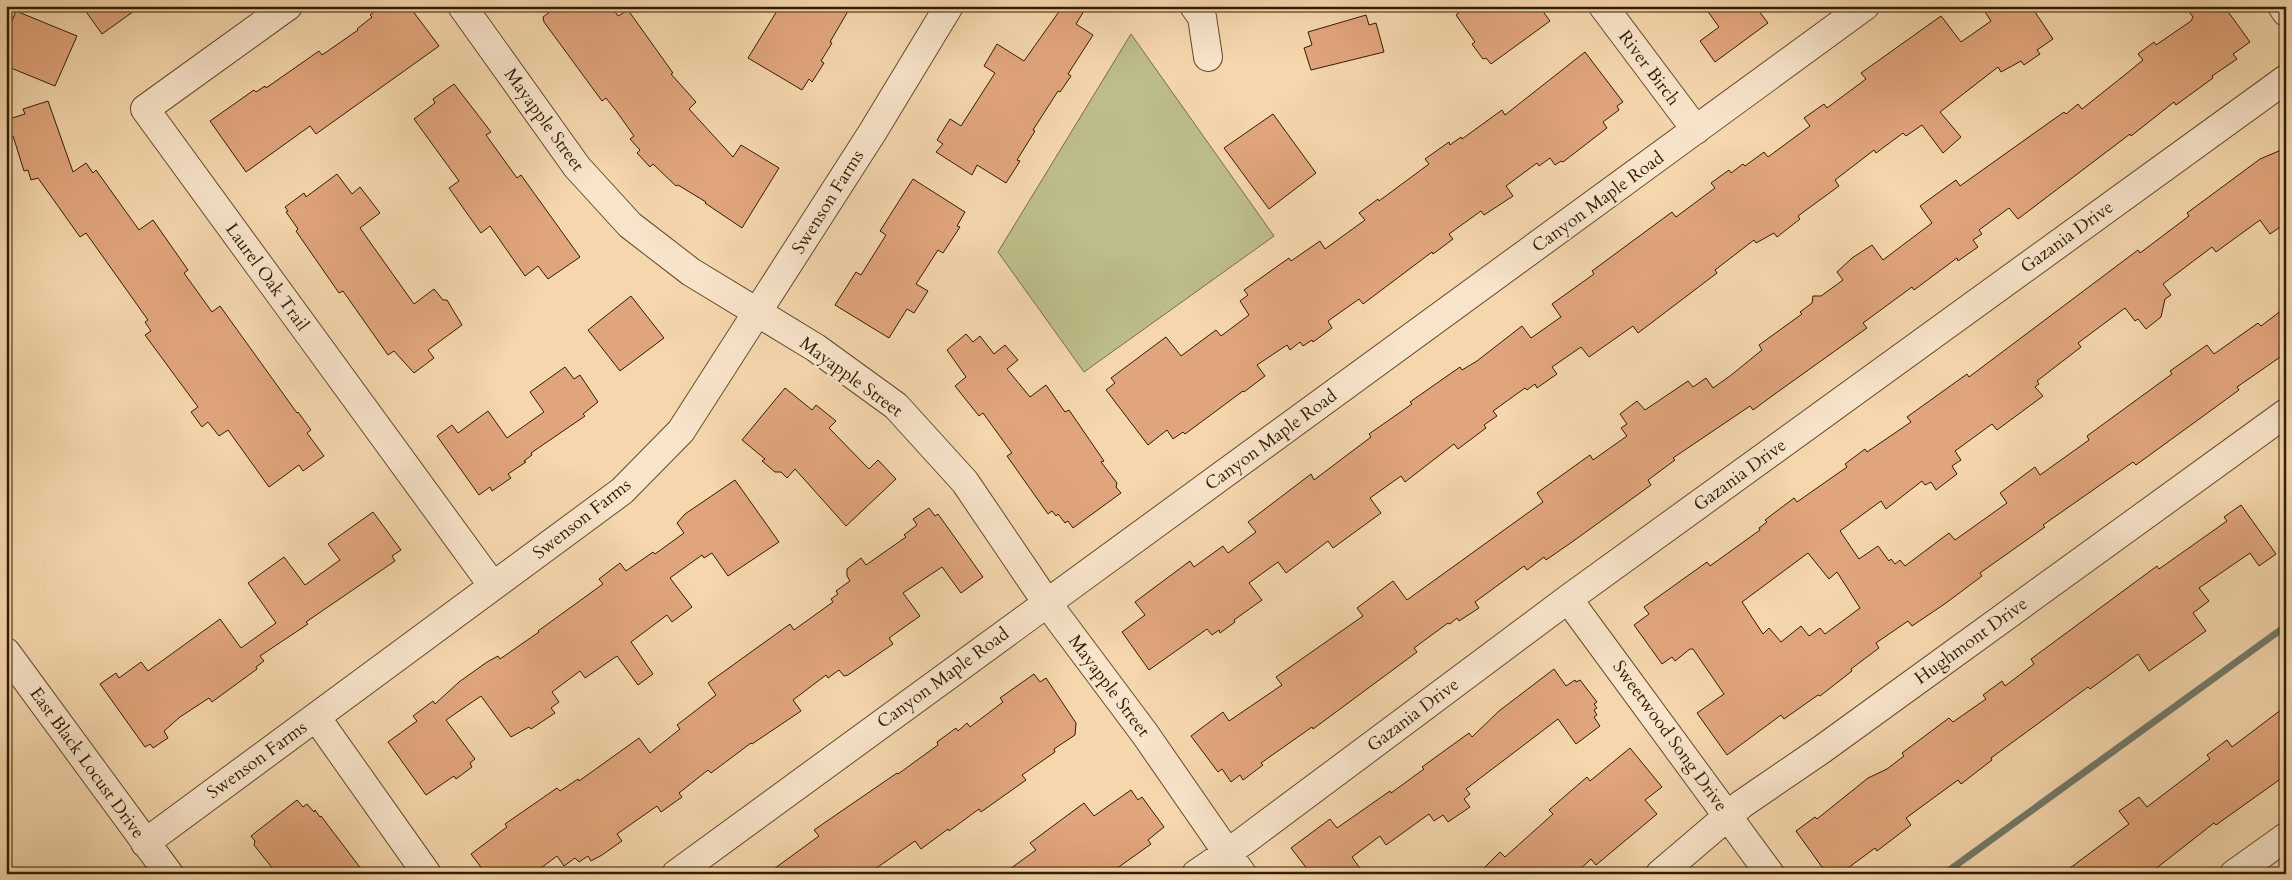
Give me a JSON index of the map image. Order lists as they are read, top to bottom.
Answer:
{
  "streets": {
    "street": [
      "River Birch",
      "Mayapple Street",
      "Swenson Farms",
      "Canyon Maple Road",
      "Gazania Drive",
      "Laurel Oak Trail",
      "Hughmont Drive",
      "Sweetwood Song Drive",
      "East Black Locust Drive"
    ]
  },
  "crossings": [
    ["River Birch", "Canyon Maple Road"],
    ["Mayapple Street", "Swenson Farms"],
    ["Mayapple Street", "Canyon Maple Road"],
    ["Mayapple Street", "Gazania Drive"],
    ["Swenson Farms", "Laurel Oak Trail"],
    ["Swenson Farms", "East Black Locust Drive"],
    ["Gazania Drive", "Sweetwood Song Drive"],
    ["Hughmont Drive", "Sweetwood Song Drive"]
  ]
}
